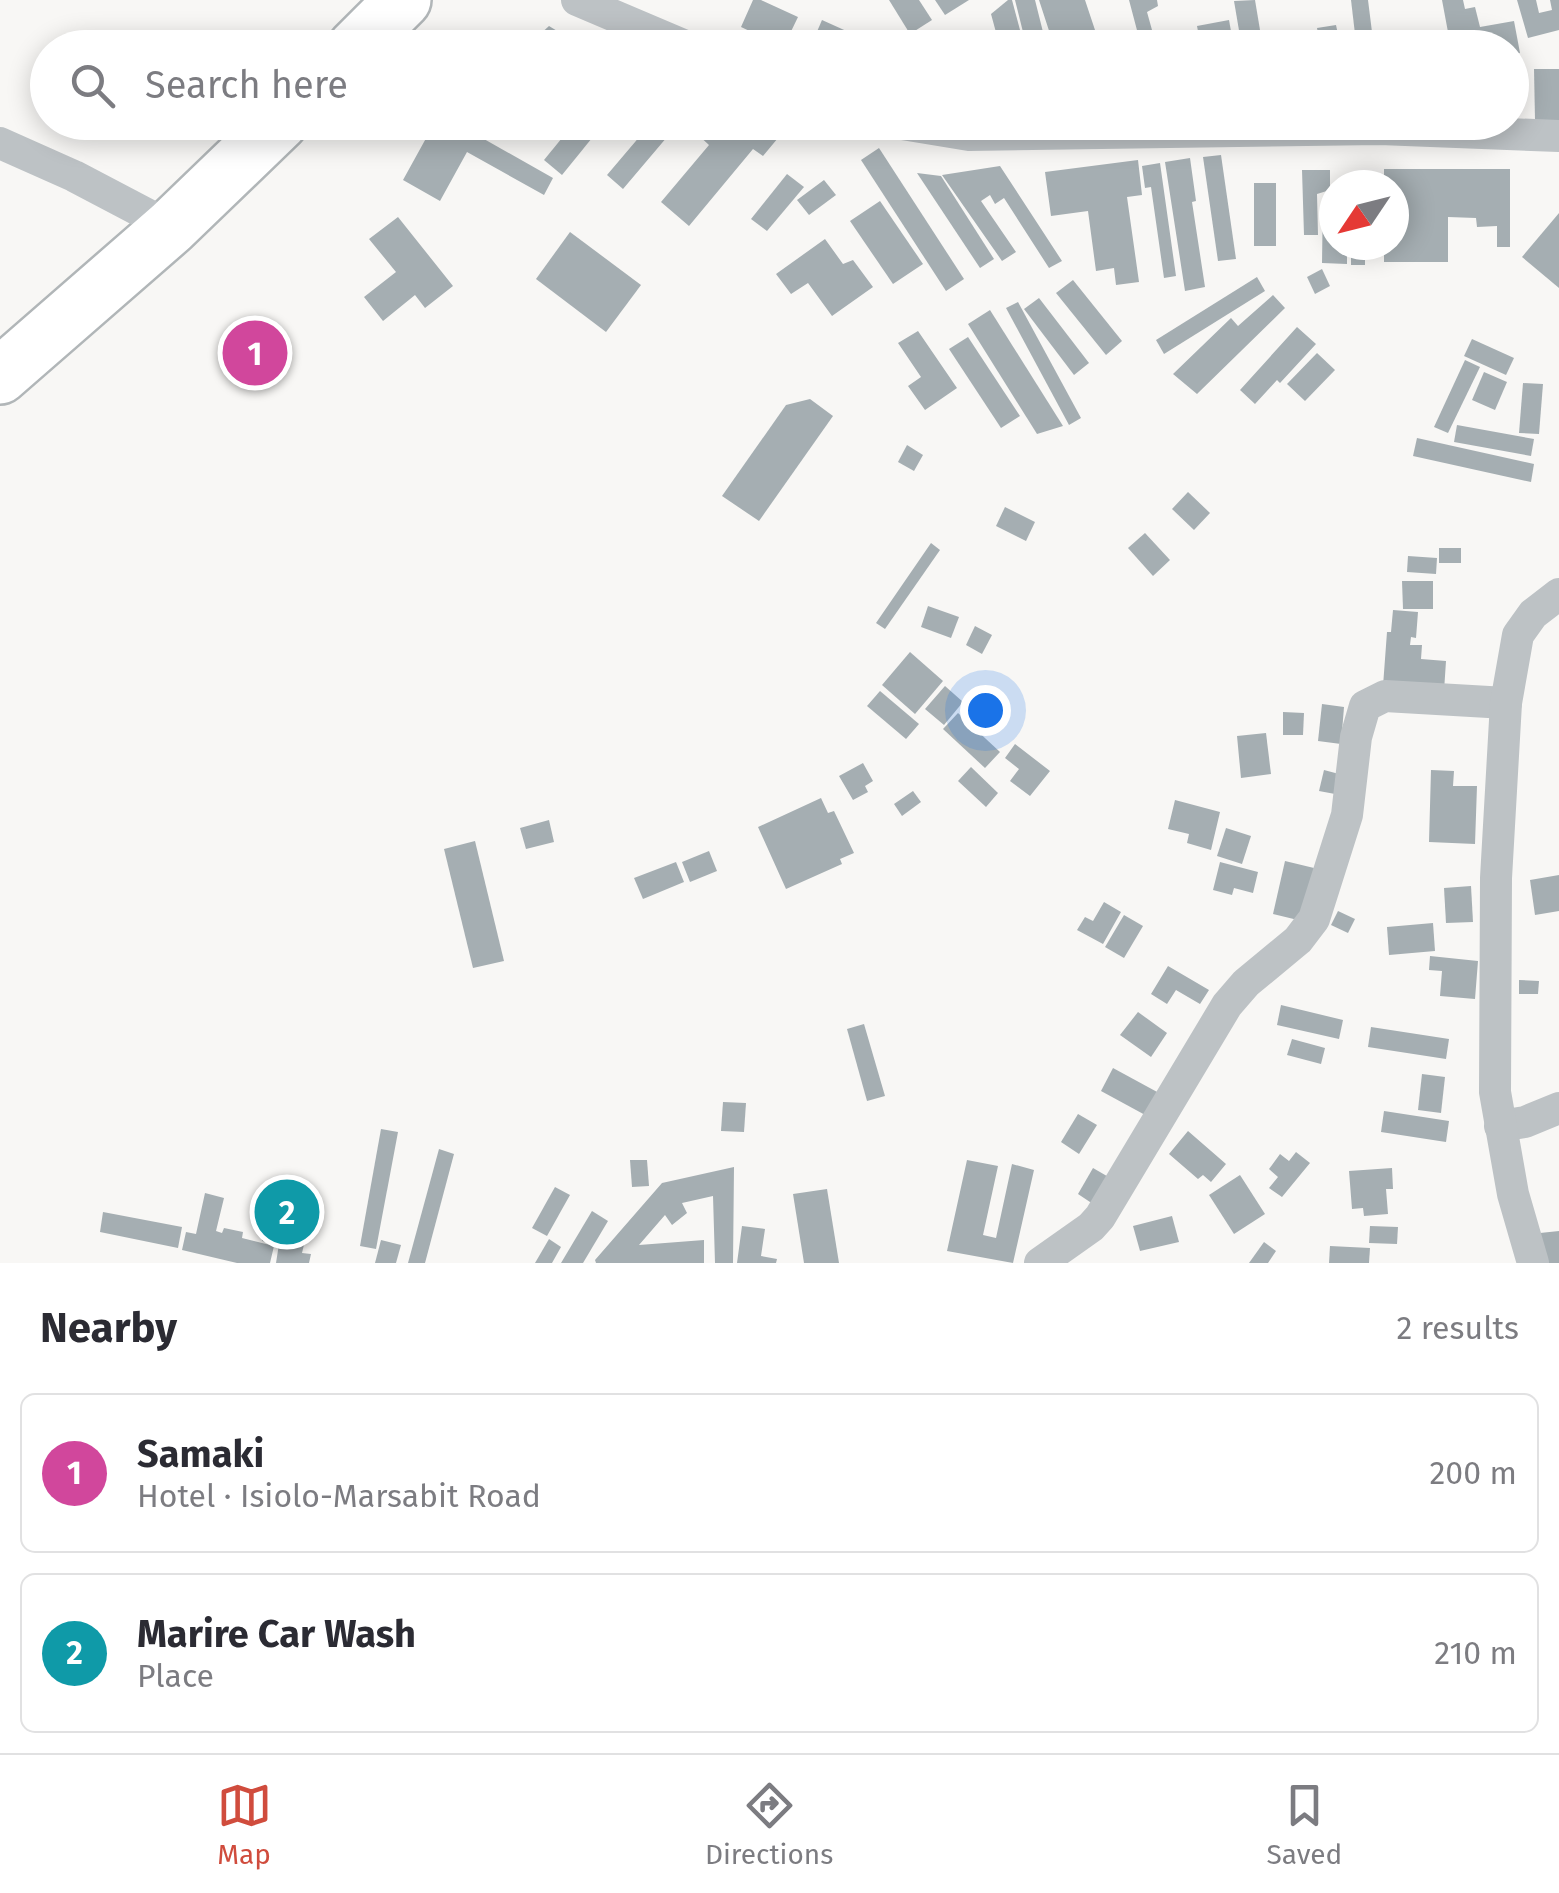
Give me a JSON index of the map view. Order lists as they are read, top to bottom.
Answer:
{
  "north": "bottom left",
  "page": {
    "search": "Search here",
    "pins": ["1", "2"],
    "heading": ["Nearby", "2 results"],
    "list": [
      {
        "mark": "1",
        "name": "Samaki",
        "note": "Hotel · Isiolo-Marsabit Road",
        "value": "200 m"
      },
      {
        "mark": "2",
        "name": "Marire Car Wash",
        "note": "Place",
        "value": "210 m"
      }
    ],
    "nav": ["Map", "Directions", "Saved"]
  }
}
